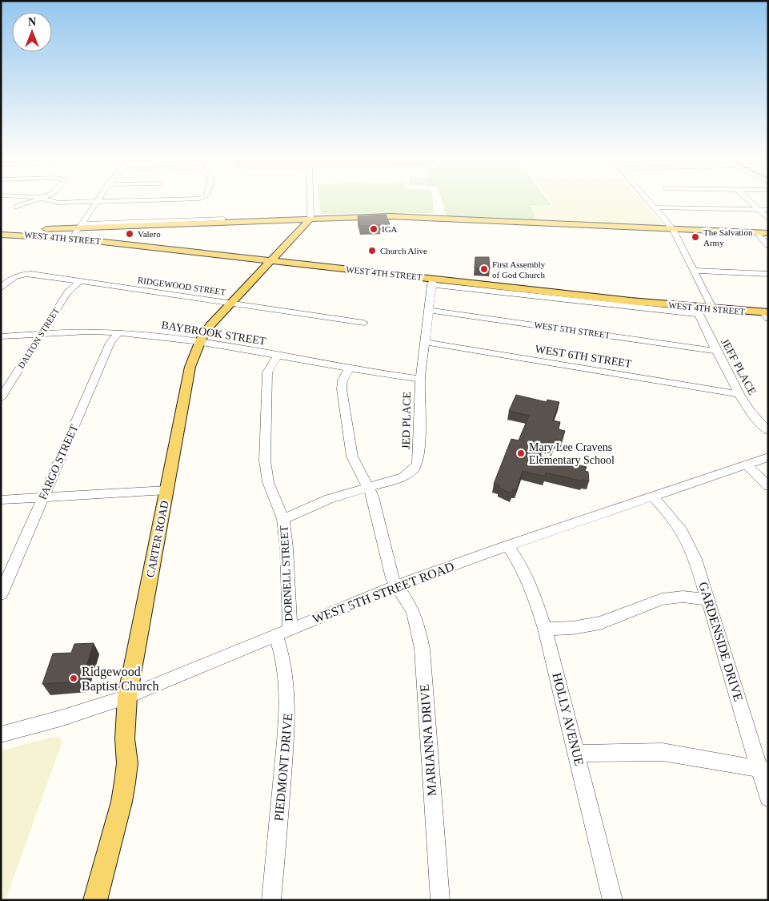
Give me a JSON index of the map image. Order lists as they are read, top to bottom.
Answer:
{
  "streets": {
    "main road": ["WEST 4TH STREET", "CARTER ROAD"],
    "street": [
      "RIDGEWOOD STREET",
      "WEST 5TH STREET",
      "BAYBROOK STREET",
      "DALTON STREET",
      "WEST 6TH STREET",
      "JEFF PLACE",
      "JED PLACE",
      "FARGO STREET",
      "DORNELL STREET",
      "WEST 5TH STREET ROAD",
      "GARDENSIDE DRIVE",
      "HOLLY AVENUE",
      "MARIANNA DRIVE",
      "PIEDMONT DRIVE"
    ]
  },
  "crossings": [
    ["WEST 4TH STREET", "JEFF PLACE"],
    ["WEST 4TH STREET", "JED PLACE"],
    ["WEST 4TH STREET", "CARTER ROAD"],
    ["RIDGEWOOD STREET", "DALTON STREET"],
    ["RIDGEWOOD STREET", "CARTER ROAD"],
    ["WEST 5TH STREET", "JEFF PLACE"],
    ["WEST 5TH STREET", "JED PLACE"],
    ["BAYBROOK STREET", "DALTON STREET"],
    ["BAYBROOK STREET", "JED PLACE"],
    ["BAYBROOK STREET", "FARGO STREET"],
    ["BAYBROOK STREET", "CARTER ROAD"],
    ["BAYBROOK STREET", "DORNELL STREET"],
    ["BAYBROOK STREET", "MARIANNA DRIVE"],
    ["WEST 6TH STREET", "JEFF PLACE"],
    ["WEST 6TH STREET", "JED PLACE"],
    ["JED PLACE", "DORNELL STREET"],
    ["JED PLACE", "MARIANNA DRIVE"],
    ["CARTER ROAD", "WEST 5TH STREET ROAD"],
    ["DORNELL STREET", "WEST 5TH STREET ROAD"],
    ["DORNELL STREET", "PIEDMONT DRIVE"],
    ["WEST 5TH STREET ROAD", "GARDENSIDE DRIVE"],
    ["WEST 5TH STREET ROAD", "HOLLY AVENUE"],
    ["WEST 5TH STREET ROAD", "MARIANNA DRIVE"],
    ["WEST 5TH STREET ROAD", "PIEDMONT DRIVE"]
  ],
  "places": [
    "IGA",
    "Valero",
    "The Salvation Army",
    "Church Alive",
    "First Assembly of God Church",
    "Mary Lee Cravens Elementary School",
    "Ridgewood Baptist Church"
  ],
  "north": "top"
}
